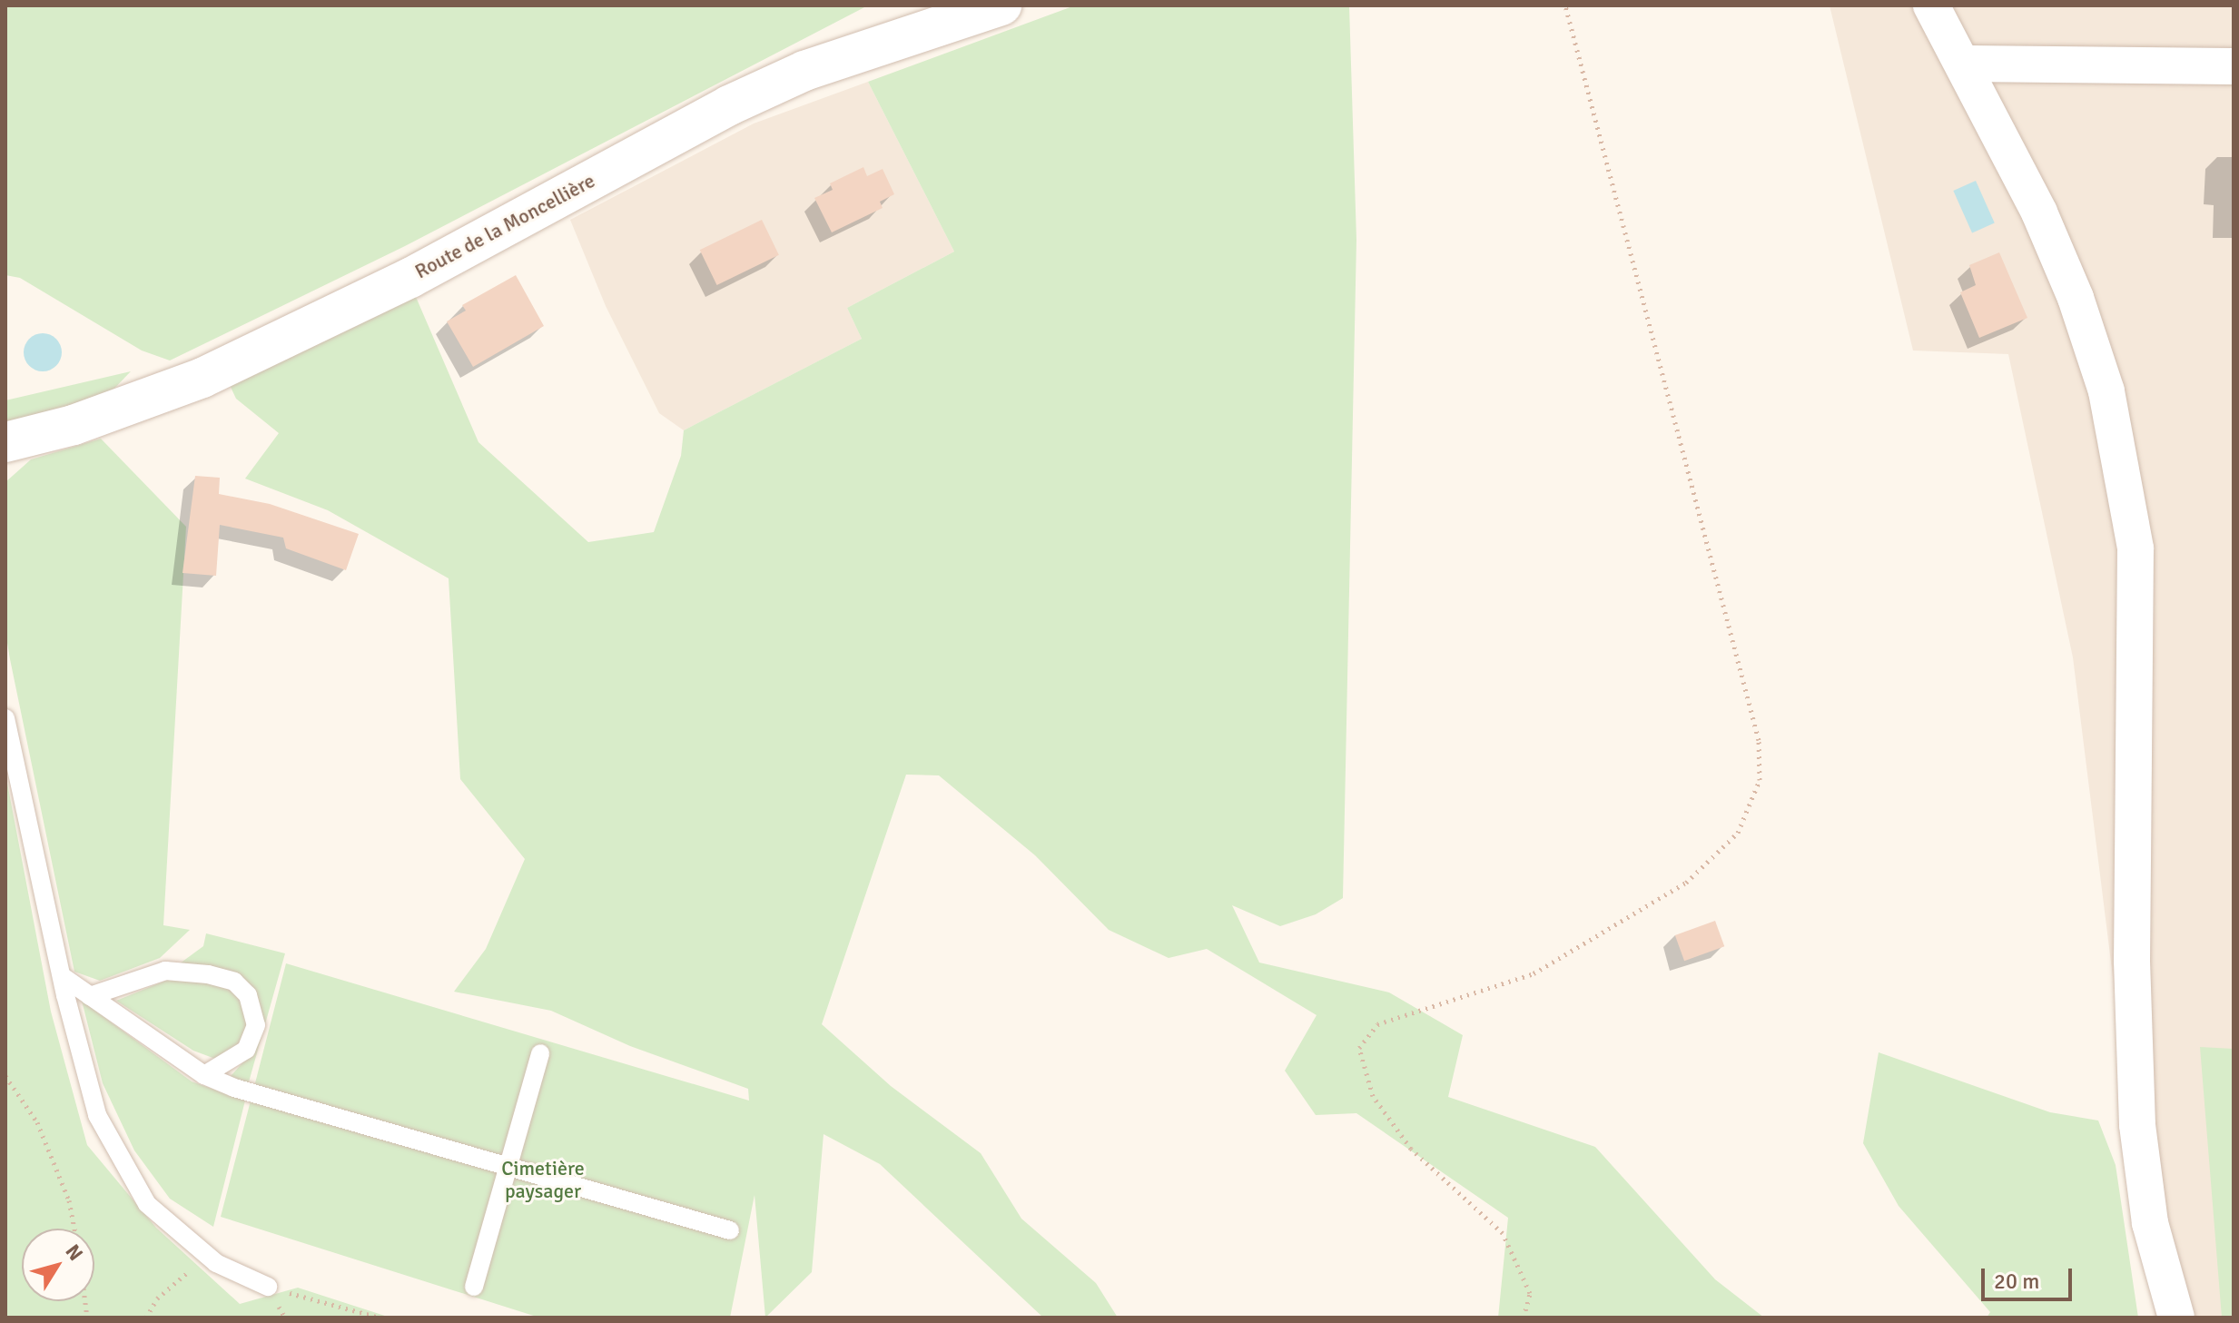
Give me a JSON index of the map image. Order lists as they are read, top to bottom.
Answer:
{
  "streets": {
    "street": ["Route de la Moncellière"]
  },
  "parks": ["Cimetière paysager"],
  "scale_bar": "20 m",
  "north": "top right"
}
